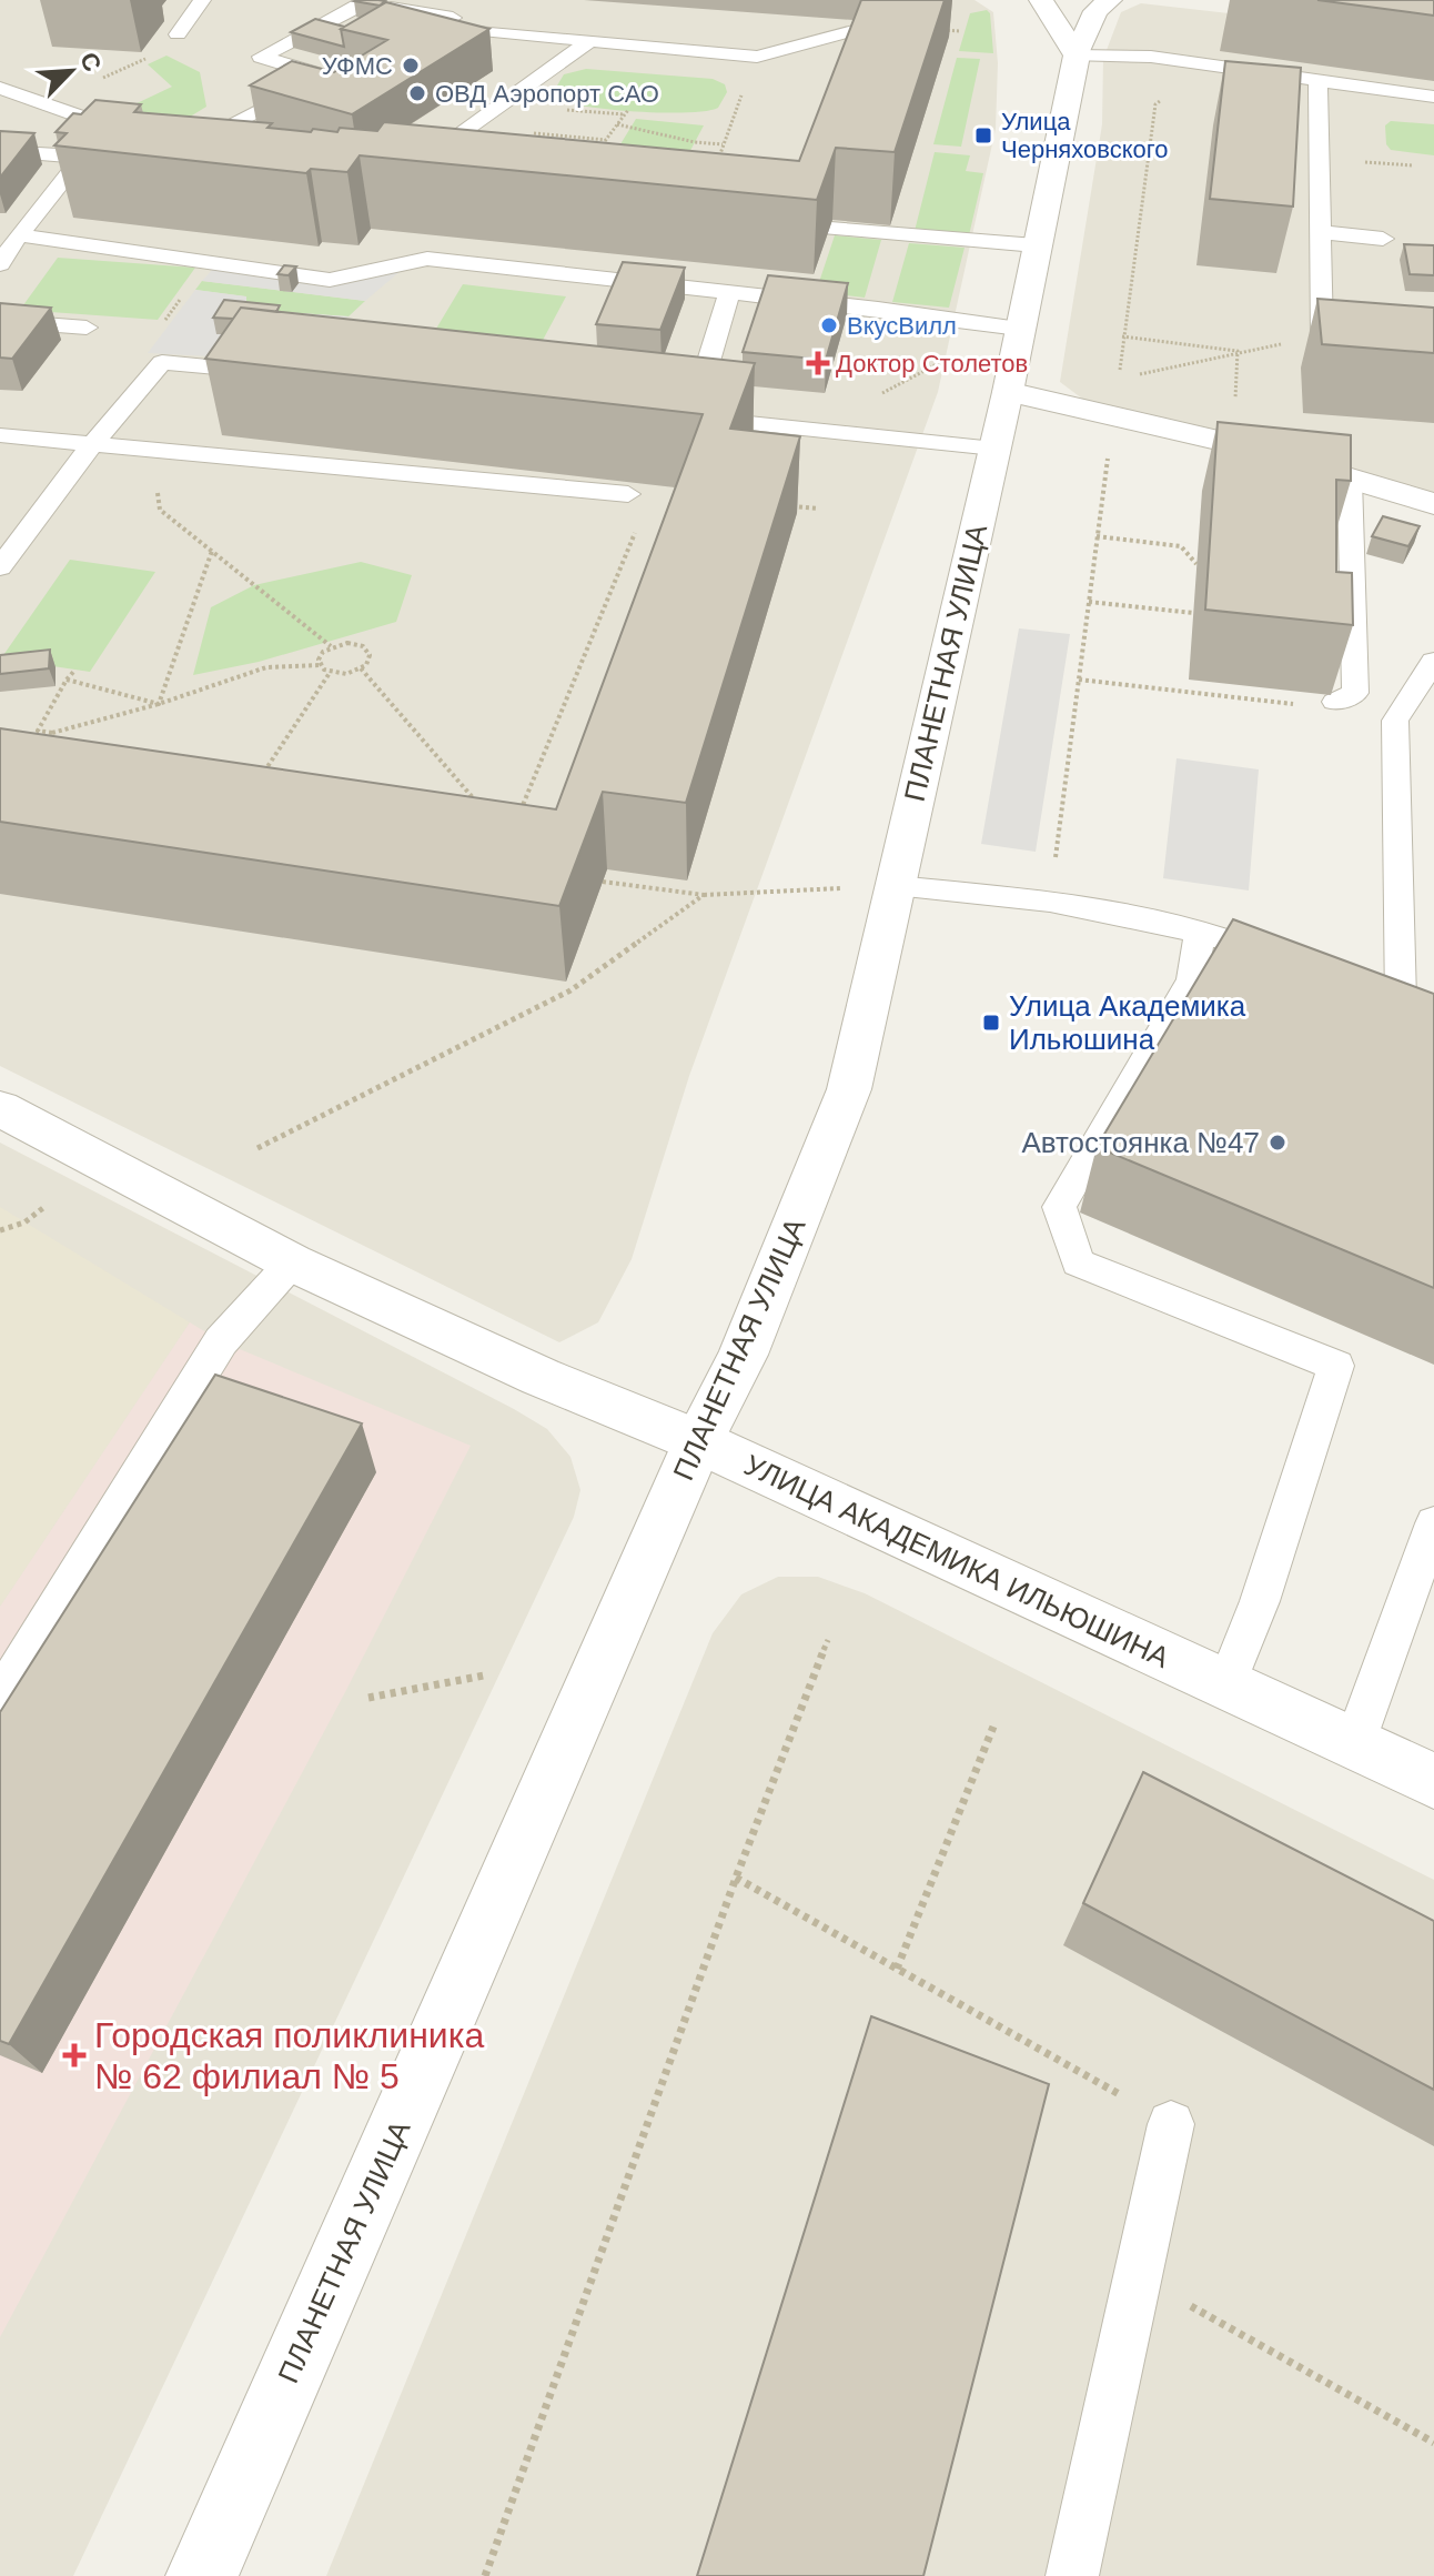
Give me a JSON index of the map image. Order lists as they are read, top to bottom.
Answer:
{
  "streets": {
    "street": ["ПЛАНЕТНАЯ УЛИЦА", "УЛИЦА АКАДЕМИКА ИЛЬЮШИНА"]
  },
  "crossings": [
    ["ПЛАНЕТНАЯ УЛИЦА", "УЛИЦА АКАДЕМИКА ИЛЬЮШИНА"]
  ],
  "places": {
    "other": [
      "УФМС",
      "ОВД Аэропорт САО",
      "ВкусВилл",
      "Автостоянка №47"
    ],
    "transit": ["Улица Черняховского", "Улица Академика Ильюшина"],
    "health": ["Доктор Столетов", "Городская поликлиника № 62 филиал № 5"]
  },
  "north": "top right"
}
